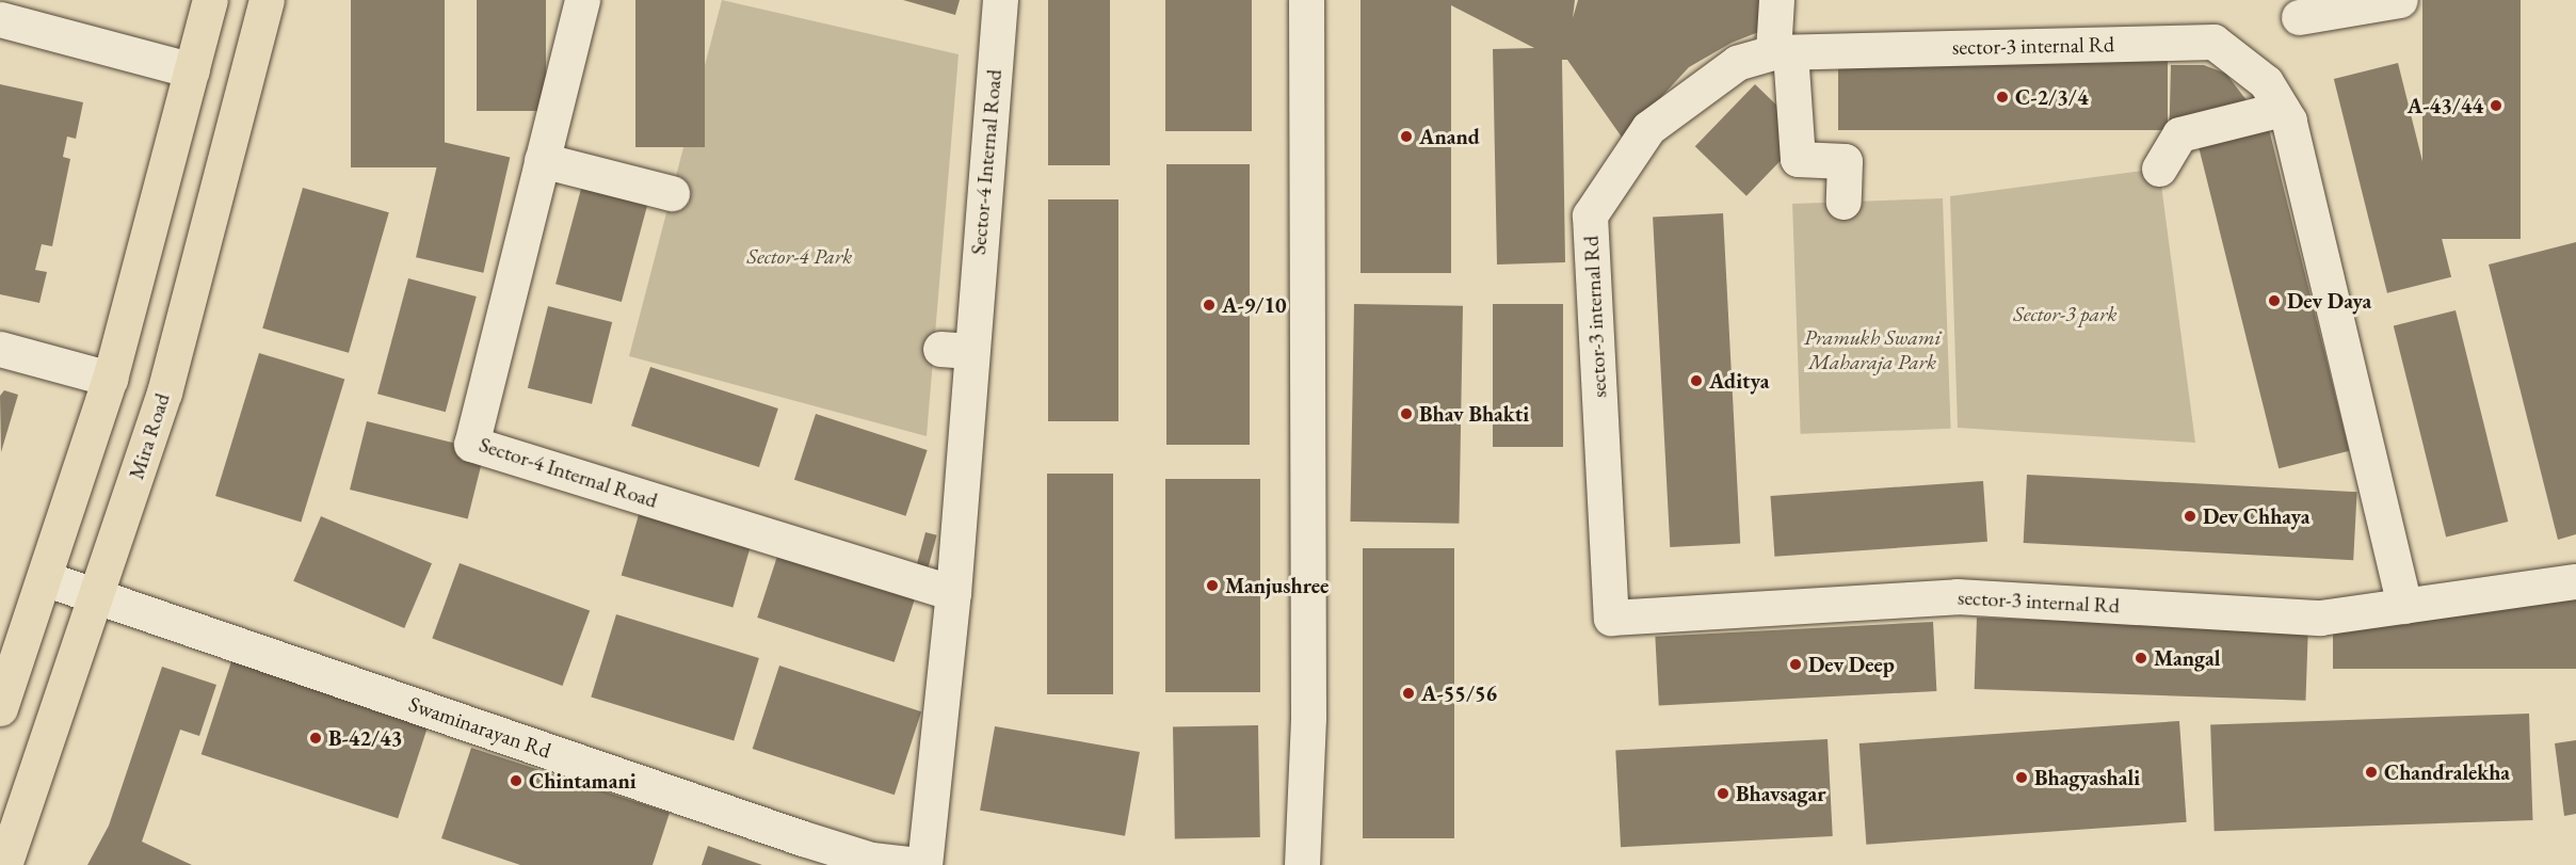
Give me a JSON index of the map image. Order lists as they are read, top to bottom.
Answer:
{
  "streets": {
    "main road": ["Mira Road"],
    "street": ["sector-3 internal Rd", "Sector-4 Internal Road", "Swaminarayan Rd"]
  },
  "crossings": [
    ["Mira Road", "Swaminarayan Rd"]
  ],
  "parks": ["Sector-4 Park", "Sector-3 park", "Pramukh Swami Maharaja Park"],
  "places": [
    "C-2/3/4",
    "A-43/44",
    "Anand",
    "Dev Daya",
    "A-9/10",
    "Aditya",
    "Bhav Bhakti",
    "Dev Chhaya",
    "Manjushree",
    "Mangal",
    "Dev Deep",
    "A-55/56",
    "B-42/43",
    "Chandralekha",
    "Bhagyashali",
    "Chintamani",
    "Bhavsagar"
  ]
}
